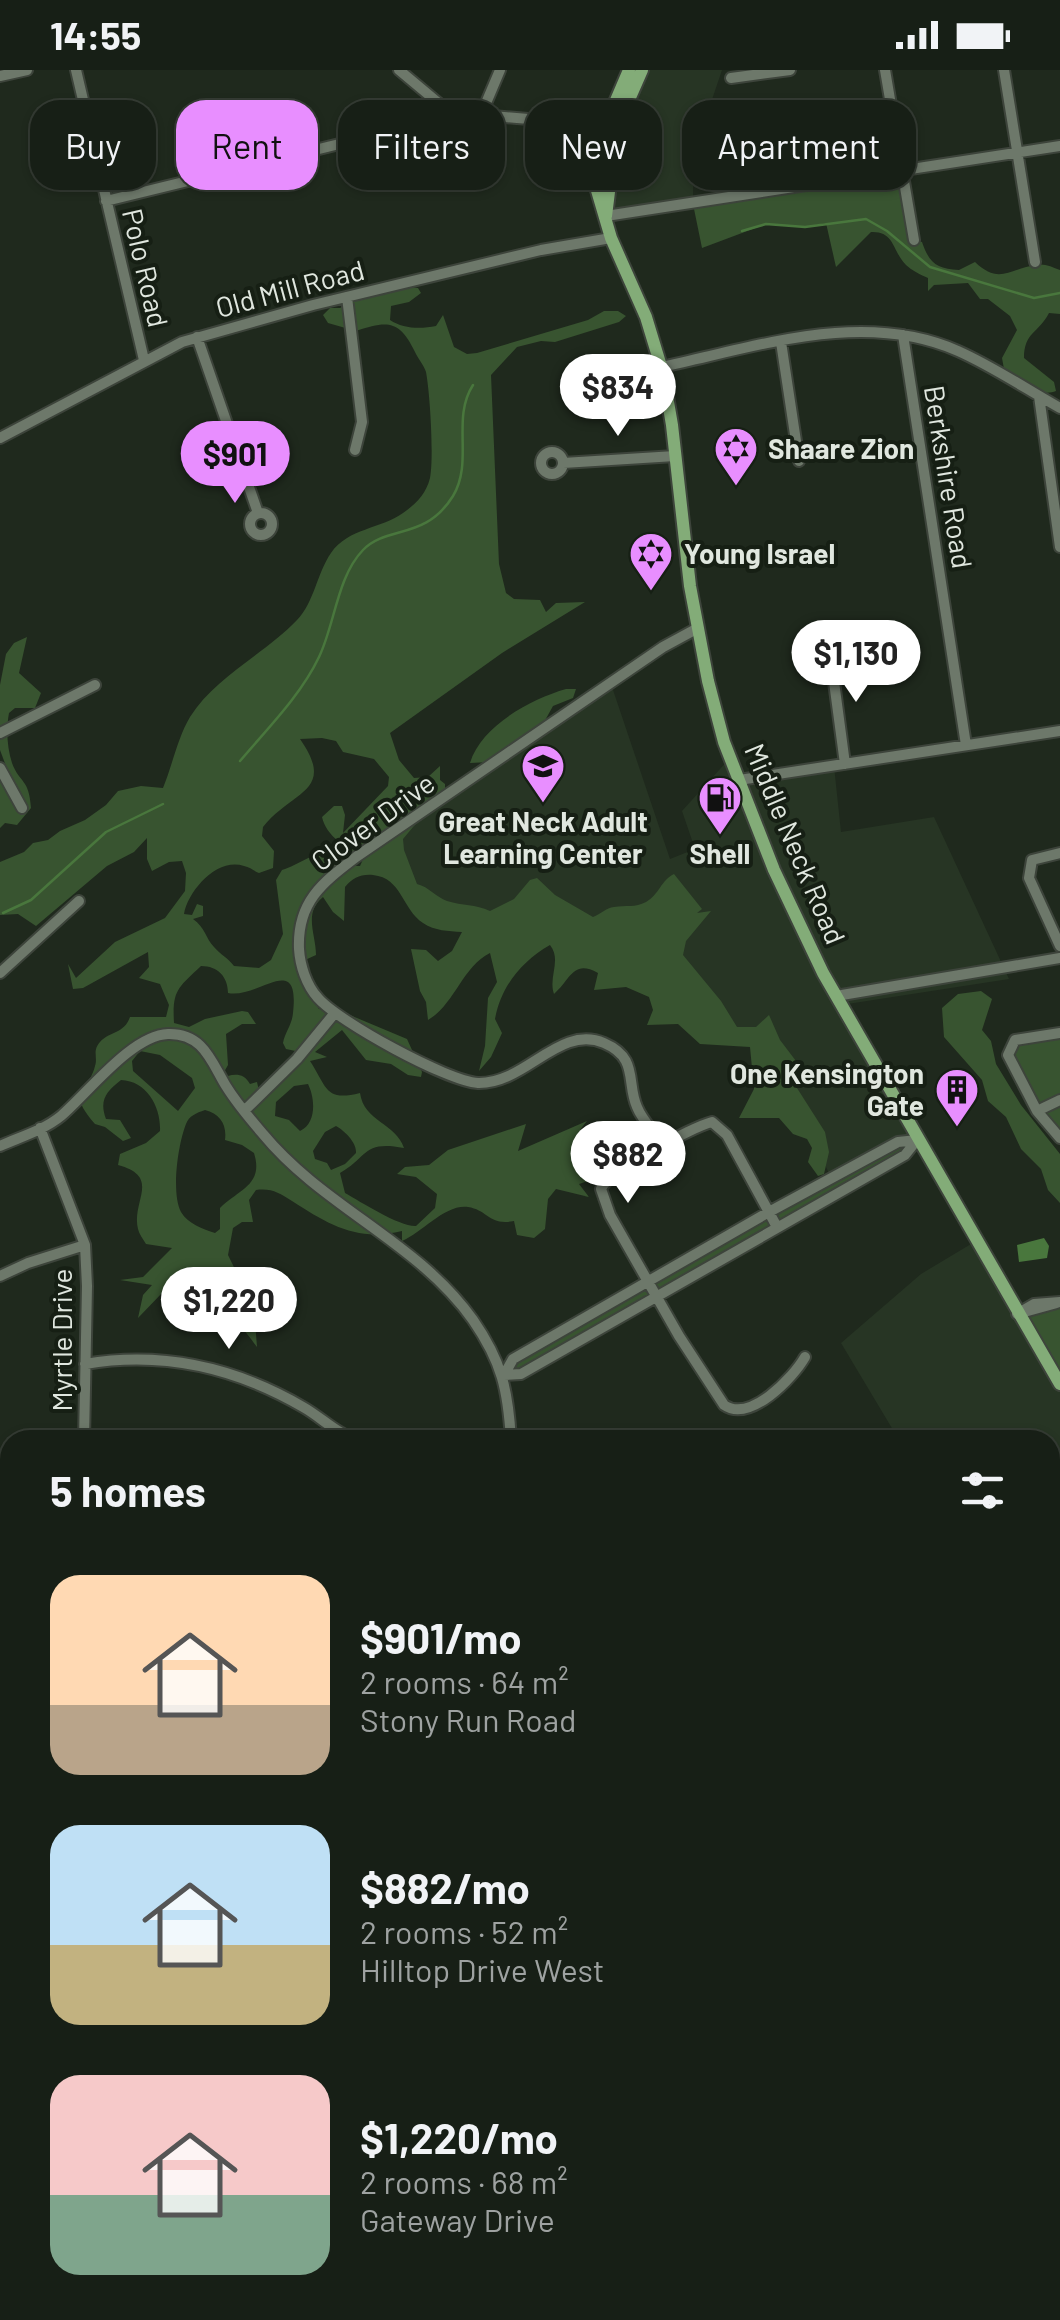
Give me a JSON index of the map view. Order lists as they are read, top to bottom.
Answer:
{
  "streets": {
    "main road": ["Middle Neck Road"],
    "street": [
      "Polo Road",
      "Old Mill Road",
      "Berkshire Road",
      "Clover Drive",
      "Myrtle Drive"
    ]
  },
  "crossings": [
    ["Polo Road", "Old Mill Road"],
    ["Old Mill Road", "Middle Neck Road"],
    ["Clover Drive", "Middle Neck Road"]
  ],
  "places": {
    "synagogue": ["Shaare Zion", "Young Israel"],
    "school or university": ["Great Neck Adult Learning Center"],
    "fuel station": ["Shell"],
    "building": ["One Kensington Gate"]
  },
  "page": {
    "status": "14:55",
    "chip": [
      "Buy",
      "Rent",
      "Filters",
      "New",
      "Apartment"
    ],
    "price": [
      "$834",
      "$901",
      "$1,130",
      "$882",
      "$1,220"
    ],
    "heading": "5 homes",
    "list": [
      {
        "name": "$901/mo",
        "note": "2 rooms · 64 m² · Stony Run Road"
      },
      {
        "name": "$882/mo",
        "note": "2 rooms · 52 m² · Hilltop Drive West"
      },
      {
        "name": "$1,220/mo",
        "note": "2 rooms · 68 m² · Gateway Drive"
      }
    ]
  }
}
